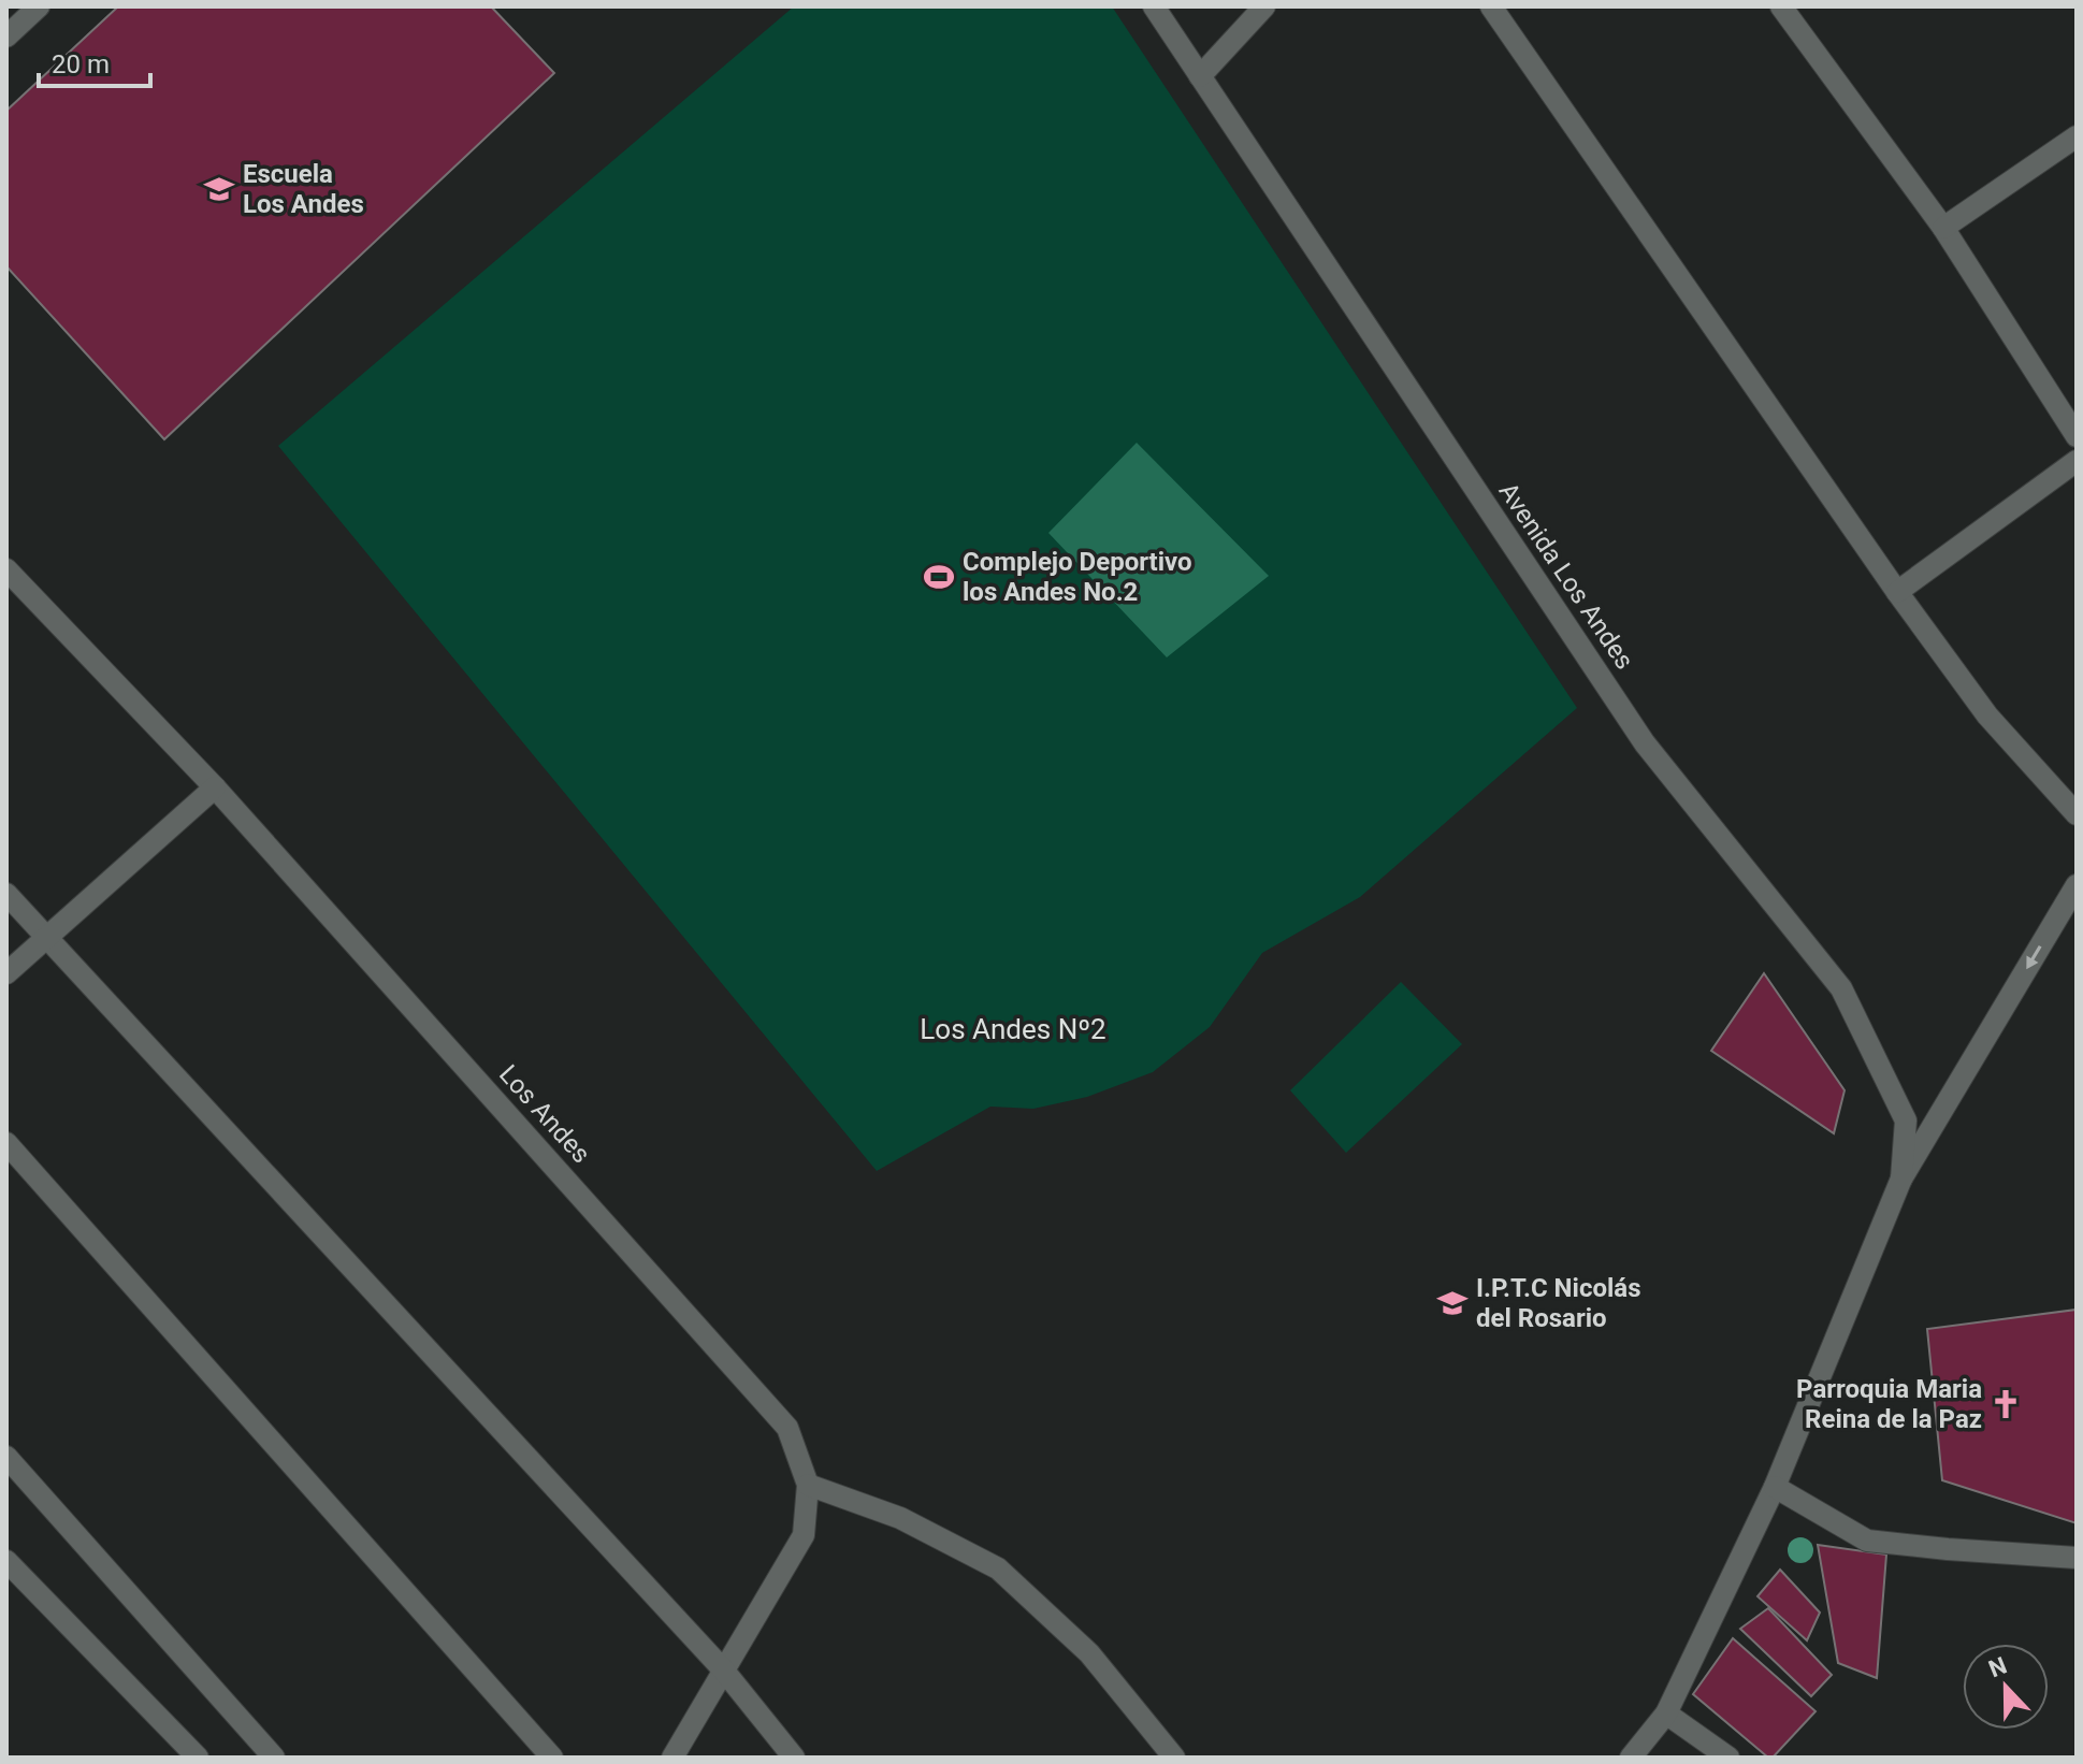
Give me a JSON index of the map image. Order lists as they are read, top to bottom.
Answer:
{
  "streets": {
    "street": ["Avenida Los Andes", "Los Andes"]
  },
  "districts": ["Los Andes Nº2"],
  "places": {
    "school or university": ["Escuela Los Andes", "I.P.T.C Nicolás del Rosario"],
    "sports": ["Complejo Deportivo los Andes No.2"],
    "church": ["Parroquia Maria Reina de la Paz"]
  },
  "scale_bar": "20 m",
  "north": "top"
}
